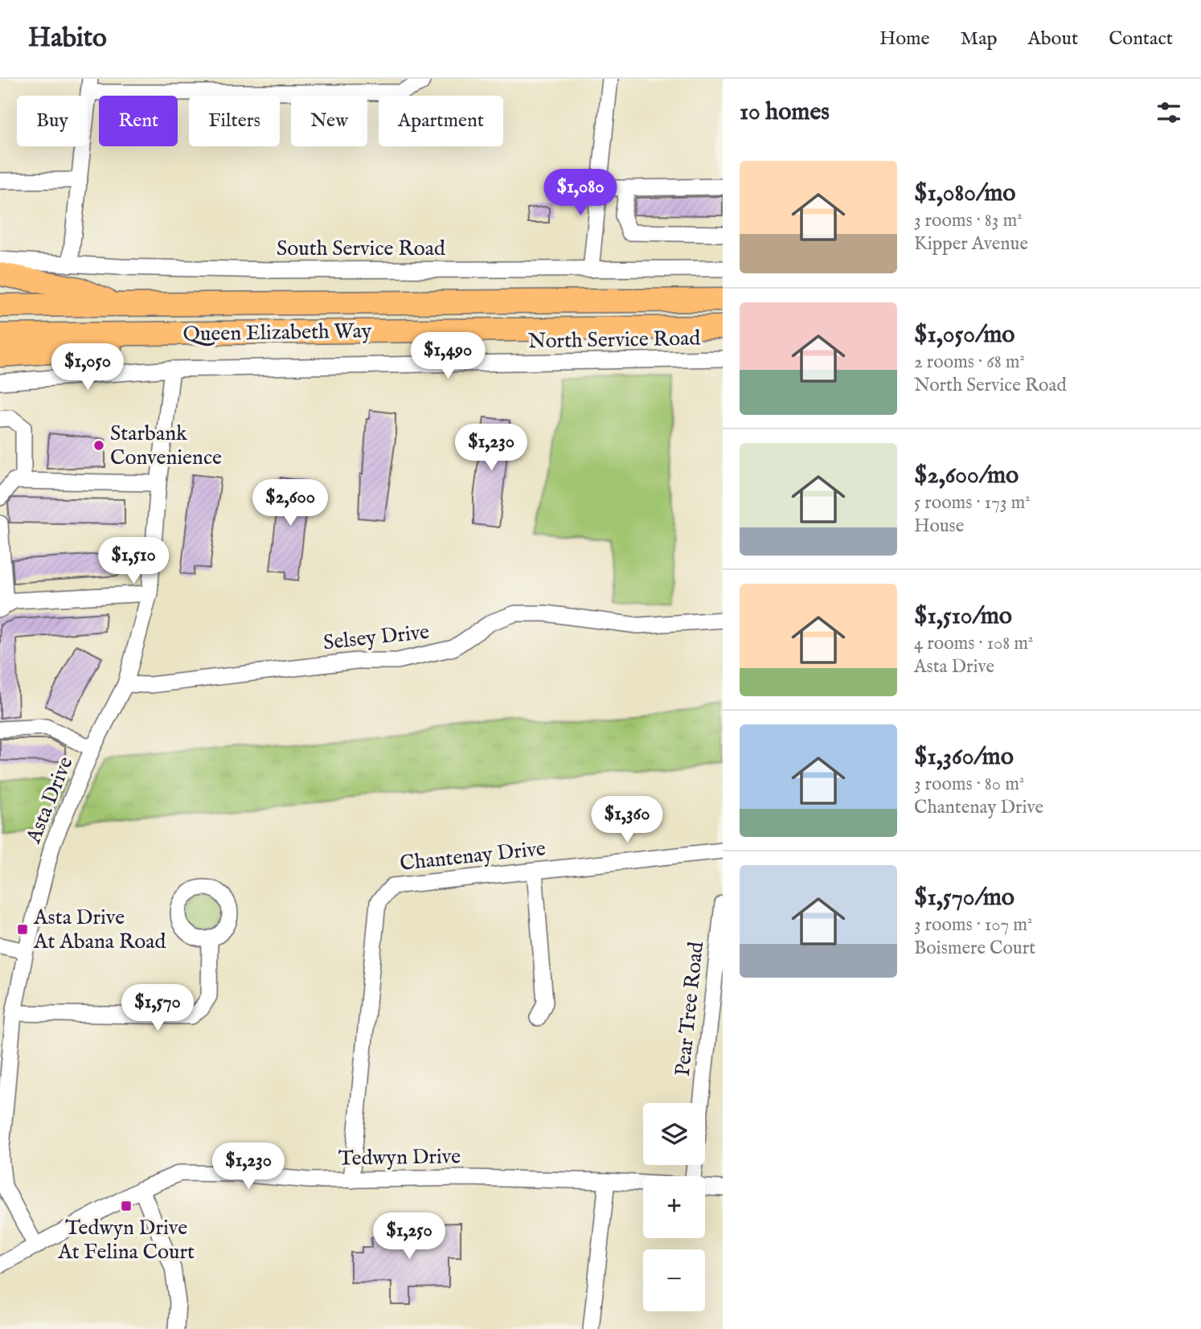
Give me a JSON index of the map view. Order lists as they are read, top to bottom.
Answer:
{
  "streets": {
    "highway": ["Queen Elizabeth Way"],
    "street": [
      "South Service Road",
      "North Service Road",
      "Selsey Drive",
      "Asta Drive",
      "Chantenay Drive",
      "Pear Tree Road",
      "Tedwyn Drive"
    ]
  },
  "crossings": [
    ["North Service Road", "Asta Drive"],
    ["Selsey Drive", "Asta Drive"],
    ["Asta Drive", "Tedwyn Drive"],
    ["Chantenay Drive", "Tedwyn Drive"]
  ],
  "places": {
    "other": ["Starbank Convenience"],
    "transit": ["Asta Drive At Abana Road", "Tedwyn Drive At Felina Court"]
  },
  "page": {
    "header": "Habito",
    "nav": [
      "Home",
      "Map",
      "About",
      "Contact"
    ],
    "heading": "10 homes",
    "chip": [
      "Buy",
      "Rent",
      "Filters",
      "New",
      "Apartment"
    ],
    "list": [
      {
        "name": "$1,080/mo",
        "note": "3 rooms · 83 m² · Kipper Avenue"
      },
      {
        "name": "$1,050/mo",
        "note": "2 rooms · 68 m² · North Service Road"
      },
      {
        "name": "$2,600/mo",
        "note": "5 rooms · 173 m² · House"
      },
      {
        "name": "$1,510/mo",
        "note": "4 rooms · 108 m² · Asta Drive"
      },
      {
        "name": "$1,360/mo",
        "note": "3 rooms · 80 m² · Chantenay Drive"
      },
      {
        "name": "$1,570/mo",
        "note": "3 rooms · 107 m² · Boismere Court"
      }
    ],
    "price": [
      "$1,080",
      "$1,490",
      "$1,050",
      "$1,230",
      "$2,600",
      "$1,510",
      "$1,360",
      "$1,570",
      "$1,230",
      "$1,250"
    ],
    "map_buttons": ["+", "−"]
  }
}
